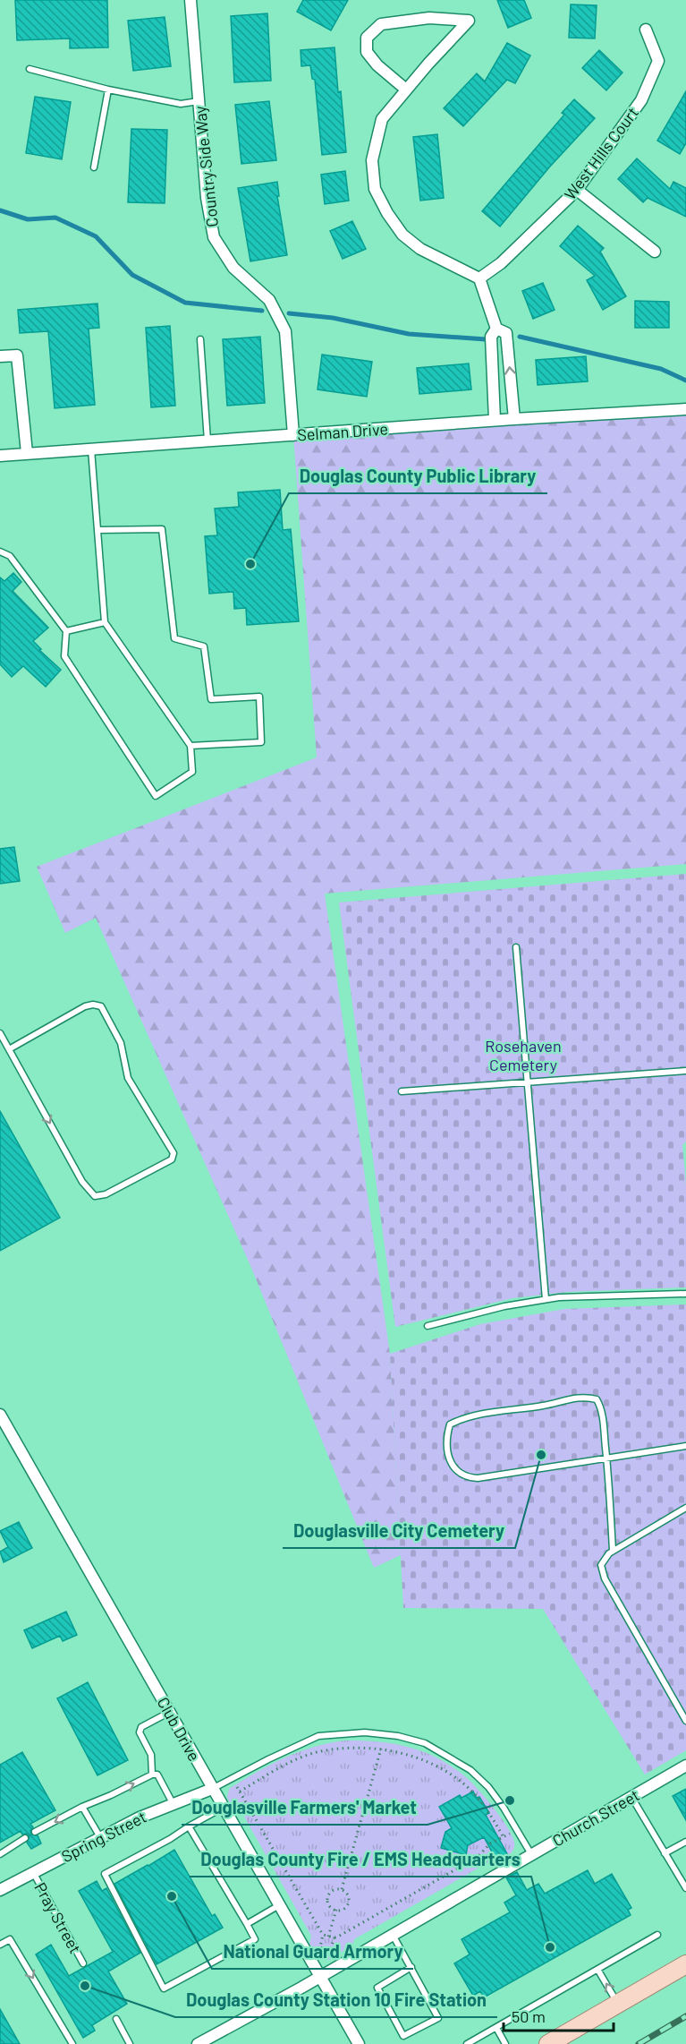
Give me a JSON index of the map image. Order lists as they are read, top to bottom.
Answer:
{
  "streets": {
    "street": [
      "West Hills Court",
      "Country Side Way",
      "Selman Drive",
      "Club Drive",
      "Church Street",
      "Spring Street"
    ],
    "lane": ["Pray Street"]
  },
  "crossings": [
    ["Country Side Way", "Selman Drive"],
    ["Club Drive", "Church Street"],
    ["Club Drive", "Spring Street"],
    ["Spring Street", "Pray Street"]
  ],
  "parks": ["Rosehaven Cemetery"],
  "places": [
    "Douglas County Public Library",
    "Douglasville City Cemetery",
    "Douglasville Farmers' Market",
    "National Guard Armory",
    "Douglas County Fire / EMS Headquarters",
    "Douglas County Station 10 Fire Station"
  ],
  "scale_bar": "50 m"
}
